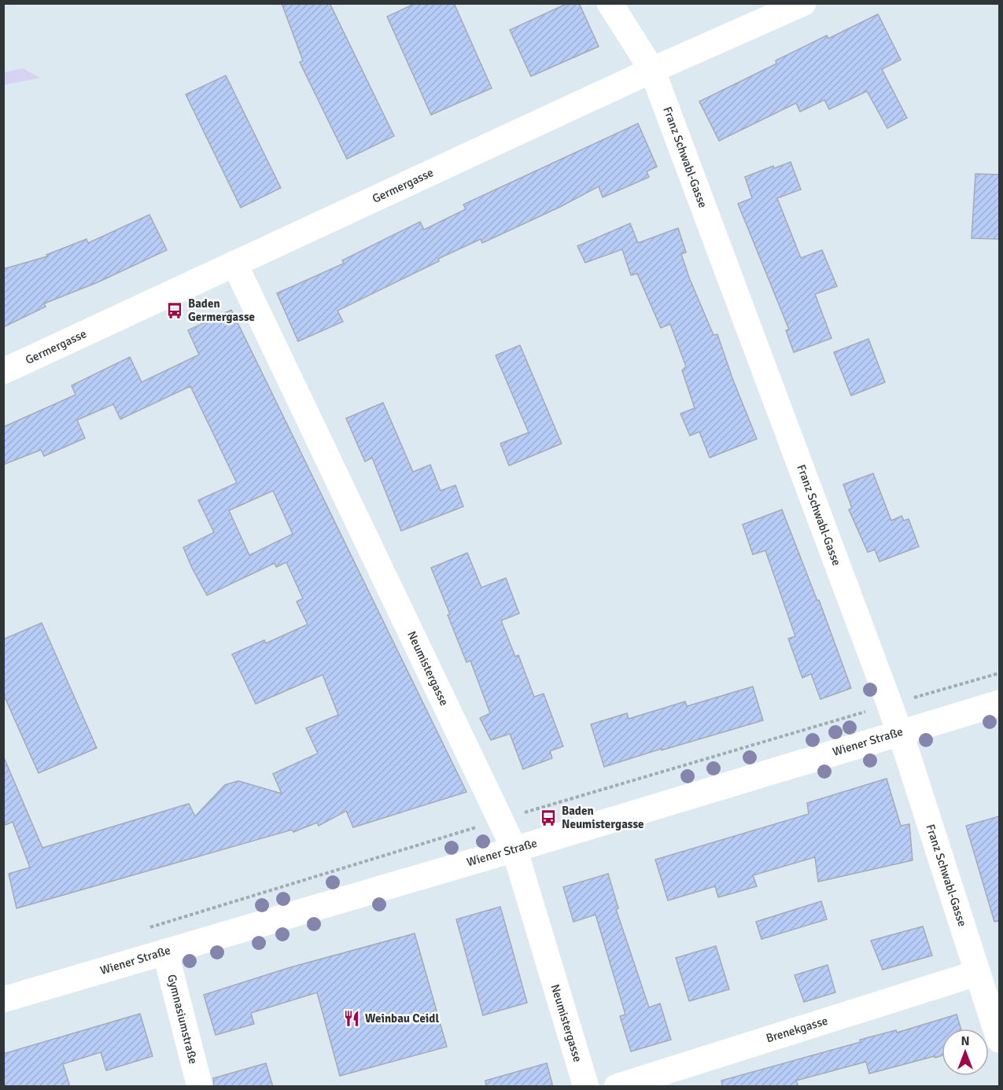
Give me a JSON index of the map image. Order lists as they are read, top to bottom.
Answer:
{
  "streets": {
    "street": [
      "Franz Schwabl-Gasse",
      "Germergasse",
      "Neumistergasse",
      "Wiener Straße",
      "Gymnasiumstraße",
      "Brenekgasse"
    ]
  },
  "crossings": [
    ["Franz Schwabl-Gasse", "Germergasse"],
    ["Franz Schwabl-Gasse", "Wiener Straße"],
    ["Franz Schwabl-Gasse", "Brenekgasse"],
    ["Germergasse", "Neumistergasse"],
    ["Neumistergasse", "Wiener Straße"],
    ["Wiener Straße", "Gymnasiumstraße"]
  ],
  "places": {
    "bus stop": ["Baden Germergasse", "Baden Neumistergasse"],
    "restaurant": ["Weinbau Ceidl"]
  },
  "north": "top"
}
